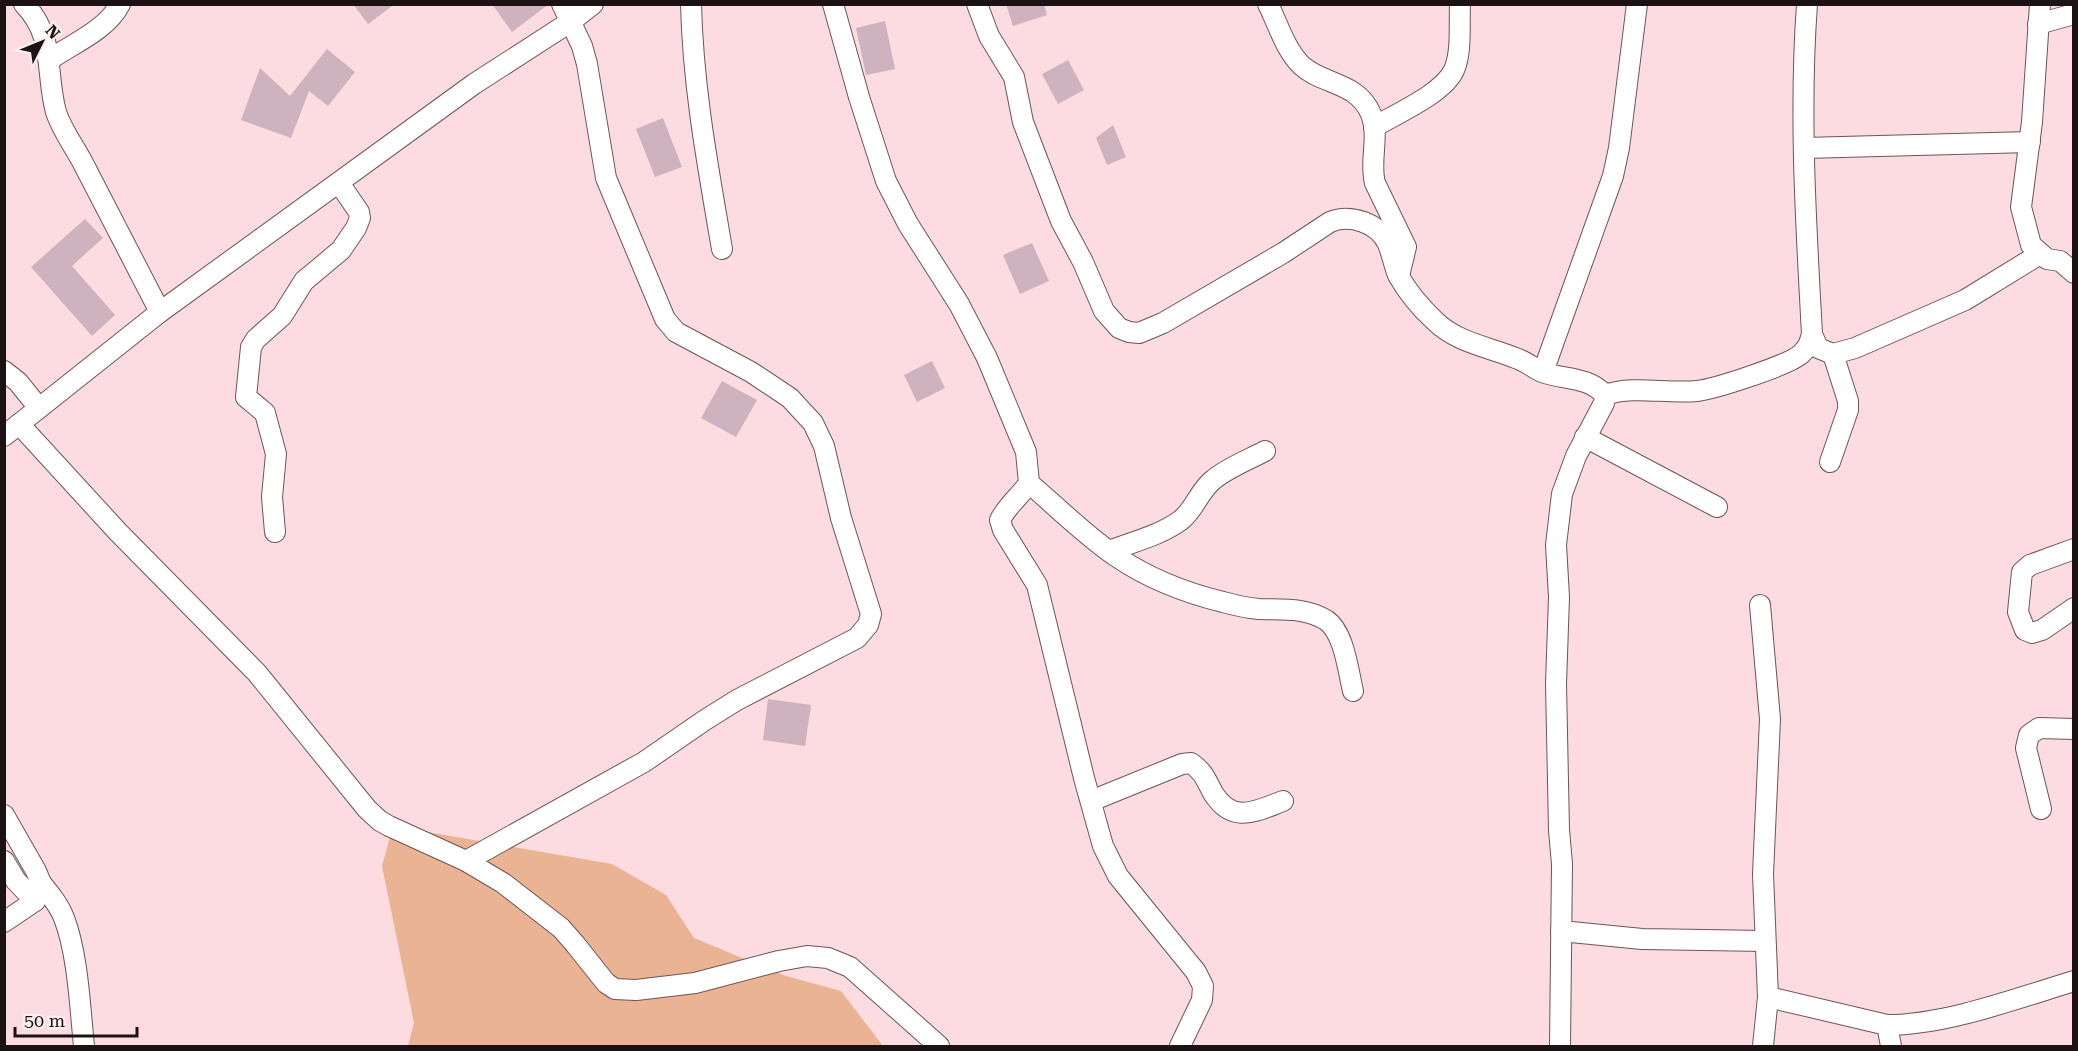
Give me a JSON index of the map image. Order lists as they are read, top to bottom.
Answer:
{
  "scale_bar": "50 m",
  "north": "top right"
}
